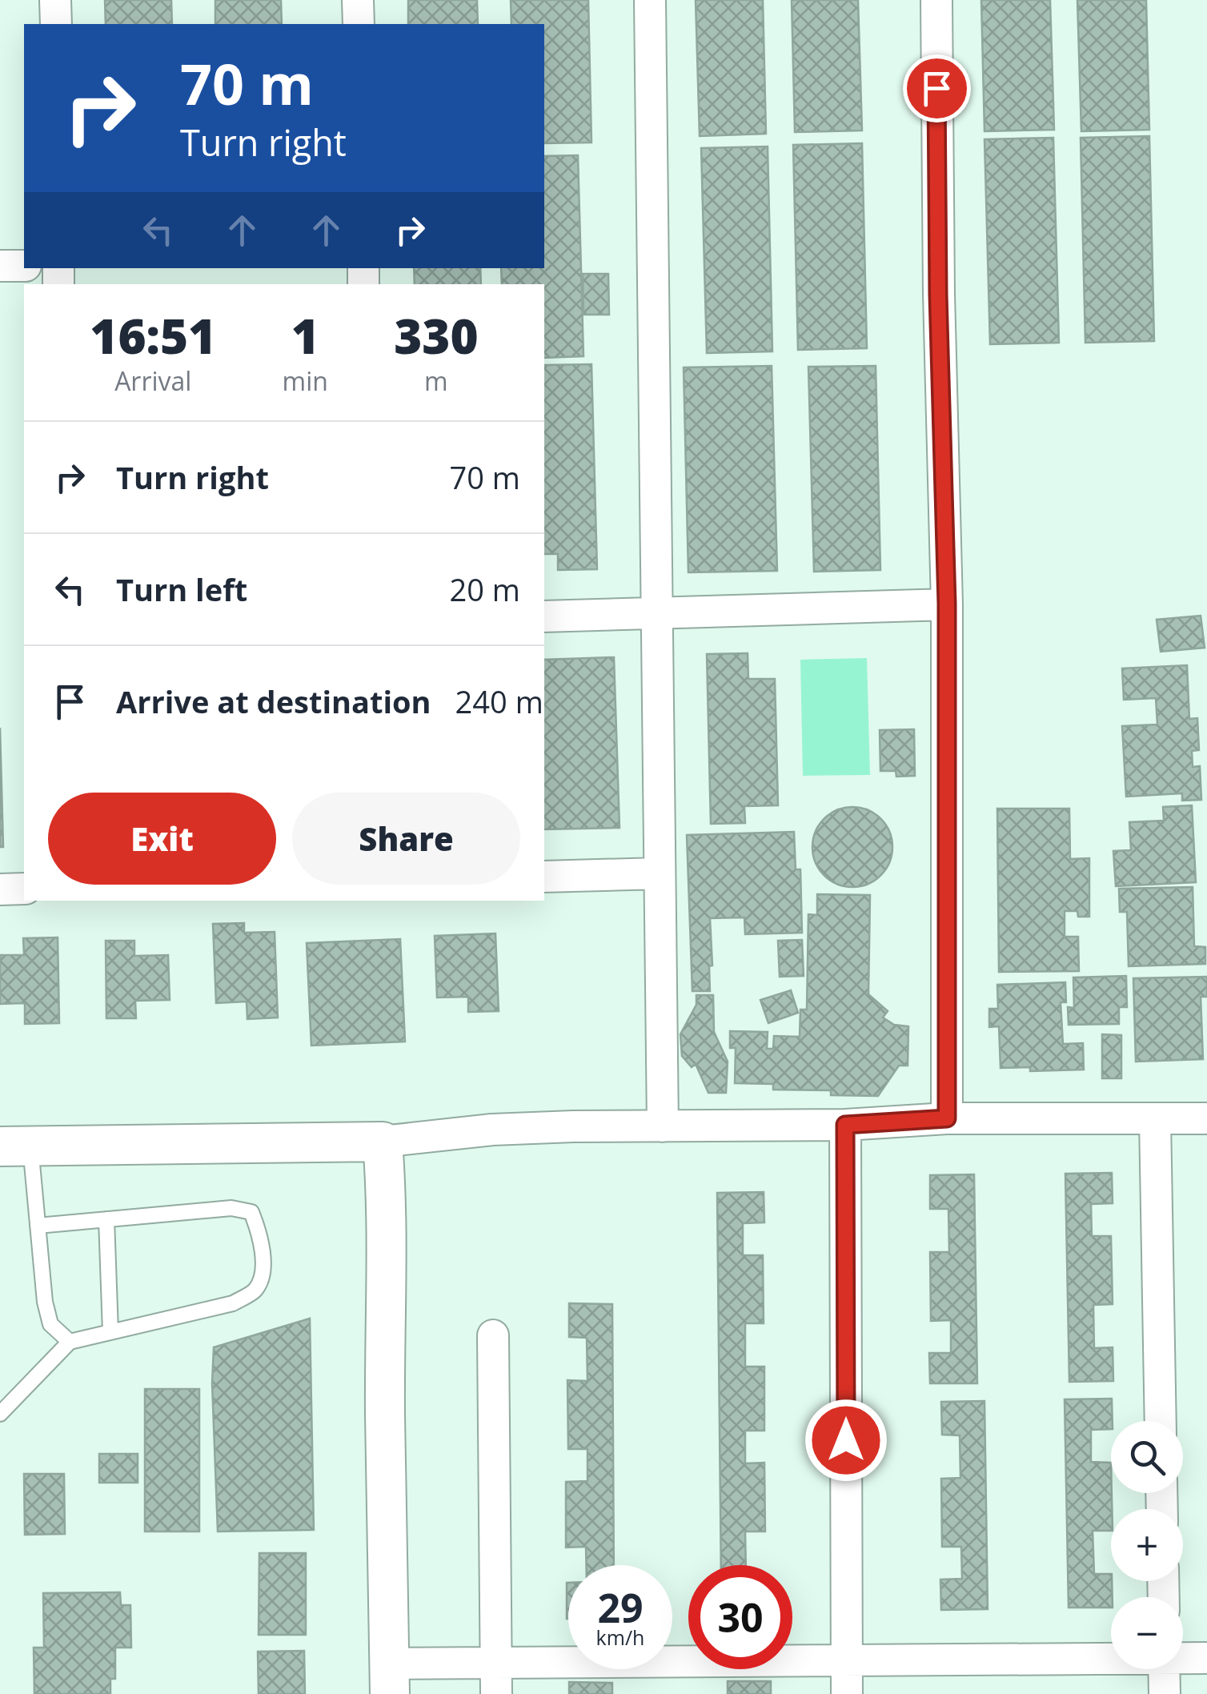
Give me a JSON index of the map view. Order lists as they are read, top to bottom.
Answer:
{
  "page": {
    "turn": ["70 m", "Turn right"],
    "eta": [
      "16:51",
      "Arrival",
      "1",
      "min",
      "330",
      "m"
    ],
    "list": [
      {
        "name": "Turn right",
        "value": "70 m"
      },
      {
        "name": "Turn left",
        "value": "20 m"
      },
      {
        "name": "Arrive at destination",
        "value": "240 m"
      }
    ],
    "buttons": ["Exit", "Share"],
    "map_buttons": ["+", "−"],
    "speed": "29 km/h",
    "limit": "30"
  }
}
